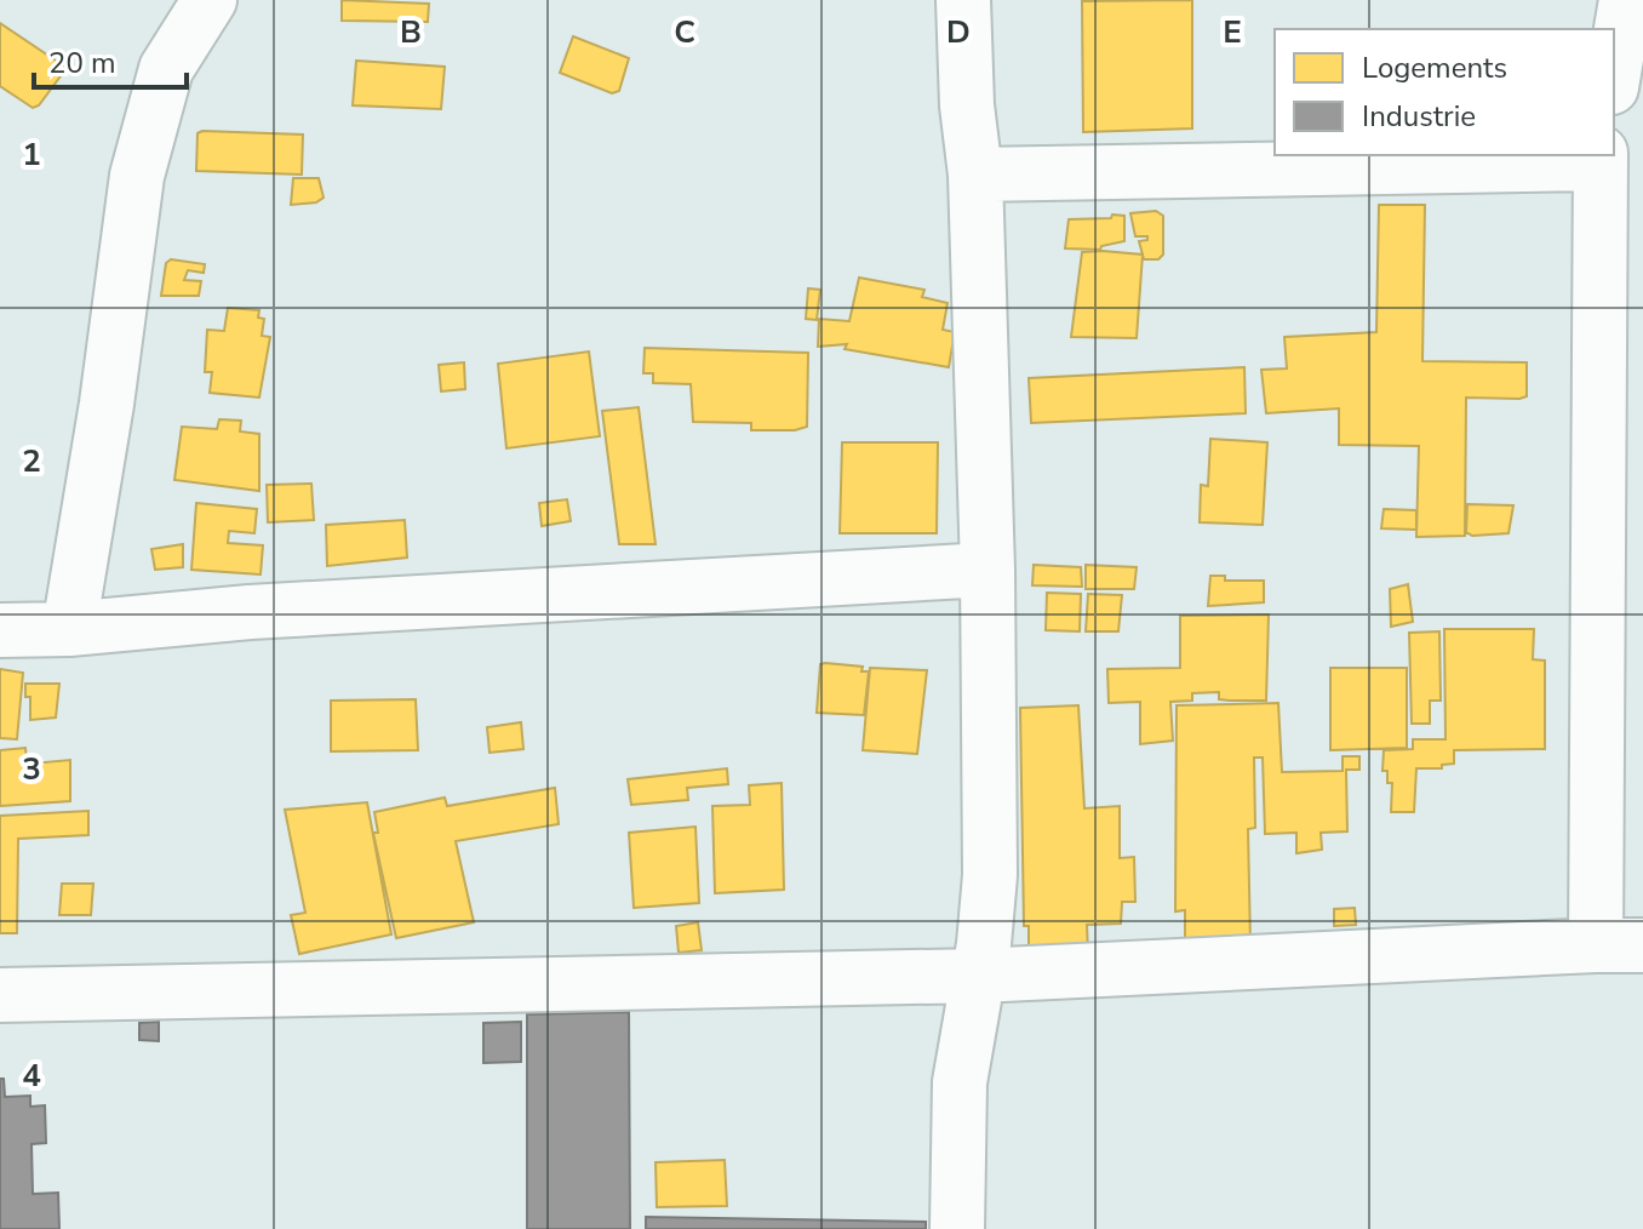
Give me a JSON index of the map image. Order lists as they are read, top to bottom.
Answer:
{
  "legend": ["Logements", "Industrie"],
  "scale_bar": "20 m",
  "grid": {
    "columns": [
      "B",
      "C",
      "D",
      "E"
    ],
    "rows": [
      "1",
      "2",
      "3",
      "4"
    ]
  }
}
